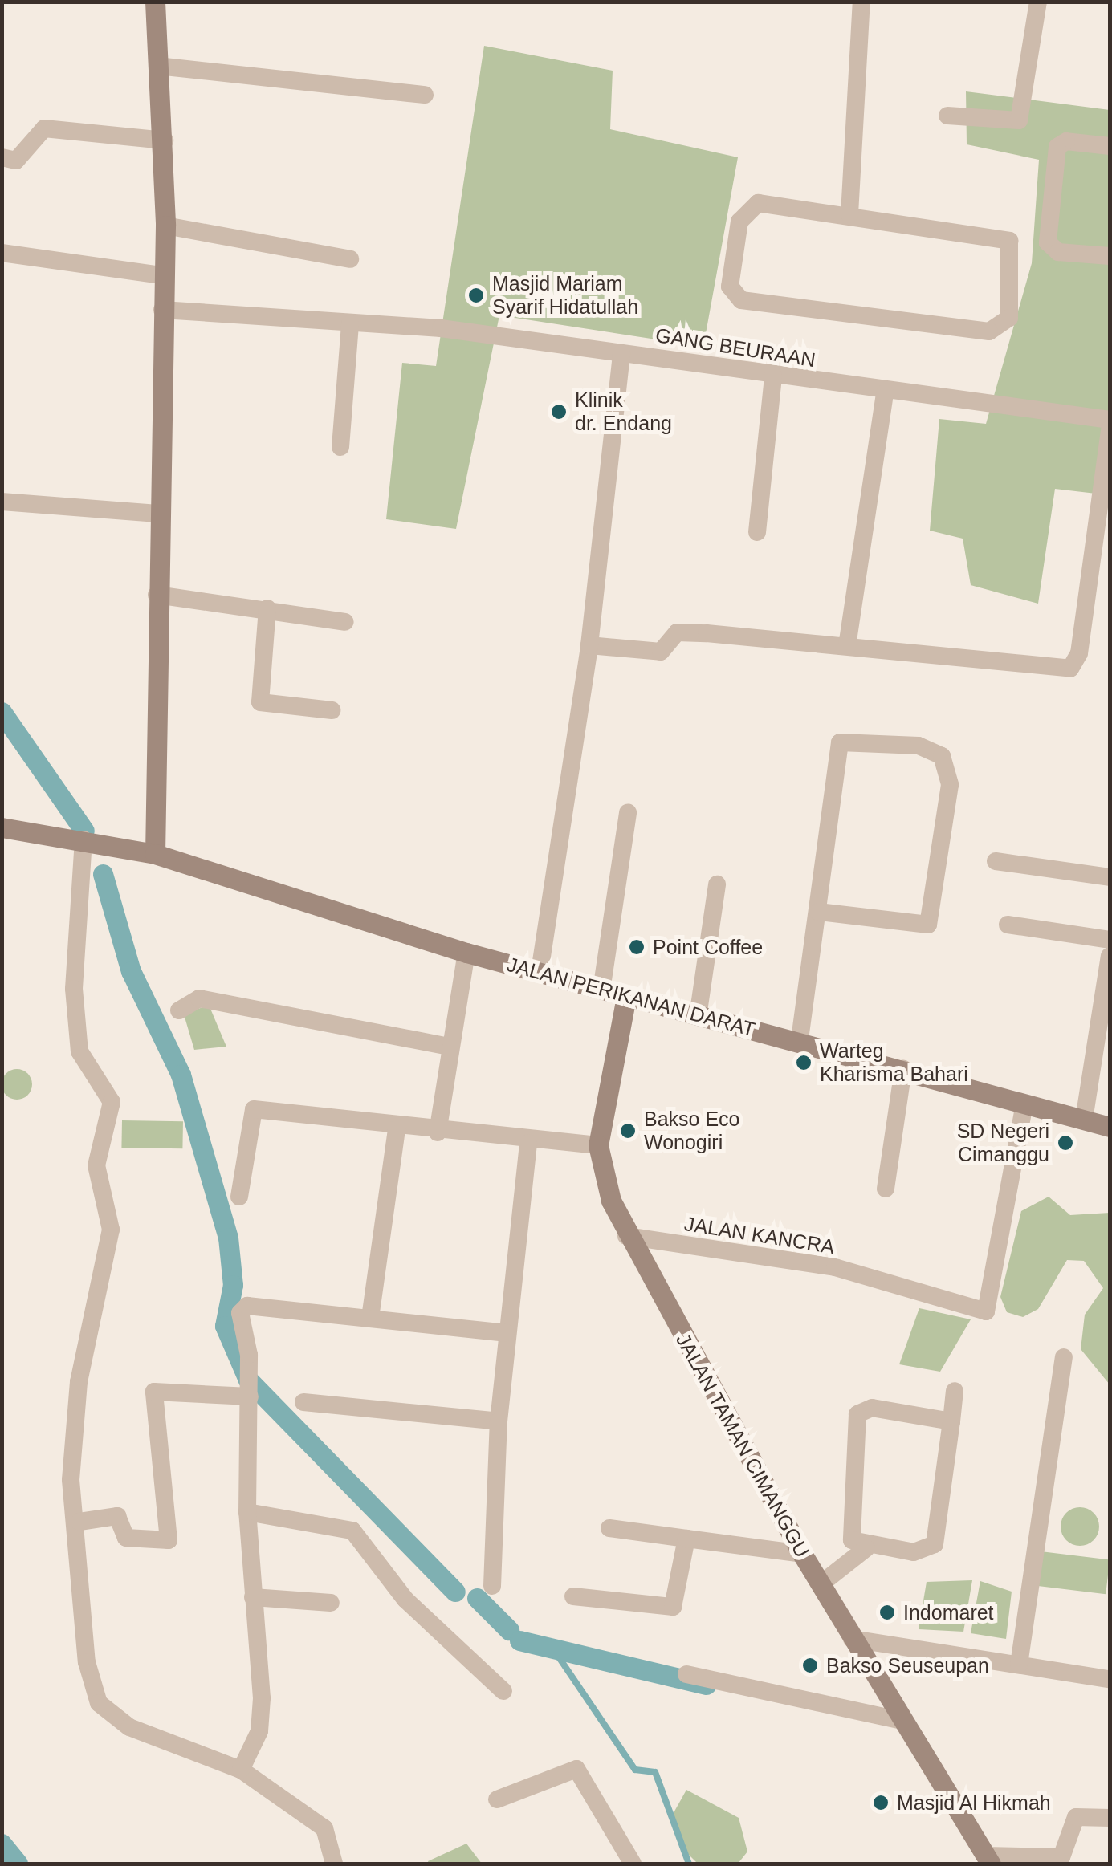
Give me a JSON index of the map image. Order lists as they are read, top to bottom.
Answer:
{
  "streets": {
    "street": [
      "GANG BEURAAN",
      "JALAN PERIKANAN DARAT",
      "JALAN KANCRA",
      "JALAN TAMAN CIMANGGU"
    ]
  },
  "crossings": [
    ["JALAN PERIKANAN DARAT", "JALAN KANCRA"],
    ["JALAN PERIKANAN DARAT", "JALAN TAMAN CIMANGGU"],
    ["JALAN KANCRA", "JALAN TAMAN CIMANGGU"]
  ],
  "places": [
    "Masjid Mariam Syarif Hidatullah",
    "Klinik dr. Endang",
    "Point Coffee",
    "Warteg Kharisma Bahari",
    "Bakso Eco Wonogiri",
    "SD Negeri Cimanggu",
    "Indomaret",
    "Bakso Seuseupan",
    "Masjid Al Hikmah"
  ]
}
